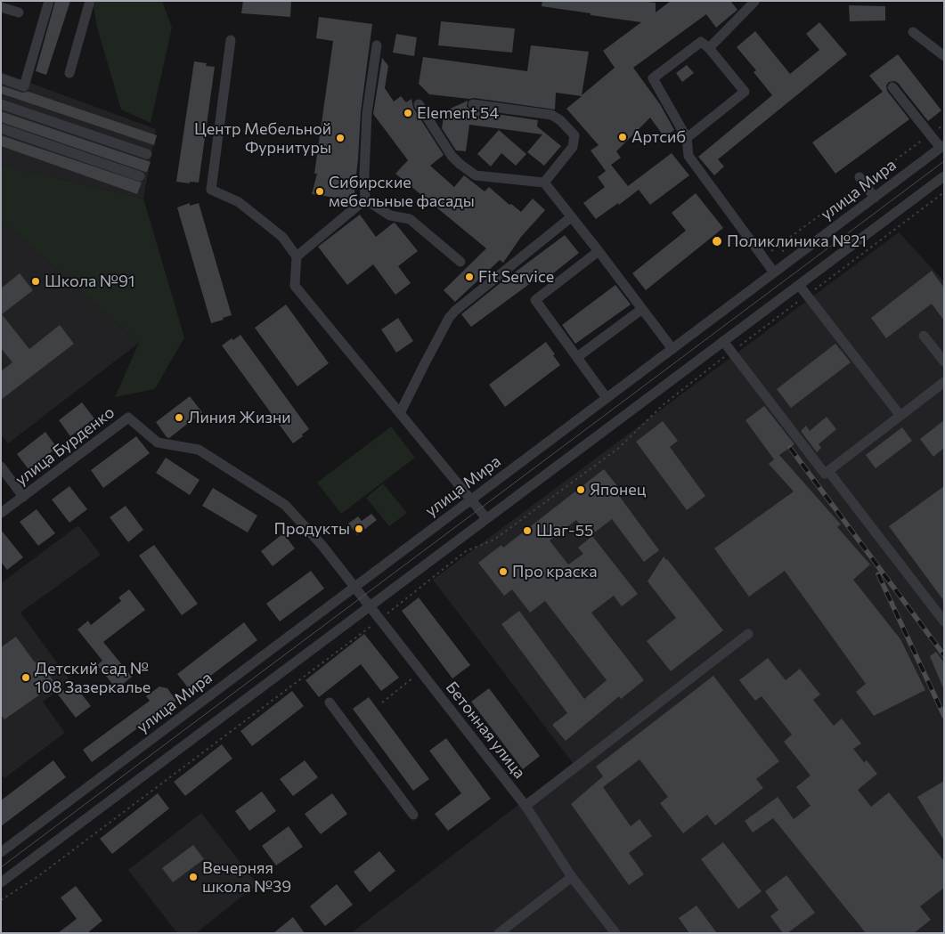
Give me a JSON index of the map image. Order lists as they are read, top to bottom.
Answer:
{
  "streets": {
    "street": ["улица Мира", "улица Бурденко", "Бетонная улица"]
  },
  "crossings": [
    ["улица Мира", "улица Бурденко"],
    ["улица Мира", "Бетонная улица"],
    ["улица Бурденко", "Бетонная улица"]
  ],
  "places": [
    "Element 54",
    "Артсиб",
    "Центр Мебельной Фурнитуры",
    "Сибирские мебельные фасады",
    "Поликлиника №21",
    "Fit Service",
    "Школа №91",
    "Линия Жизни",
    "Японец",
    "Продукты",
    "Шаг-55",
    "Про краска",
    "Детский сад № 108 Зазеркалье",
    "Вечерняя школа №39"
  ]
}
